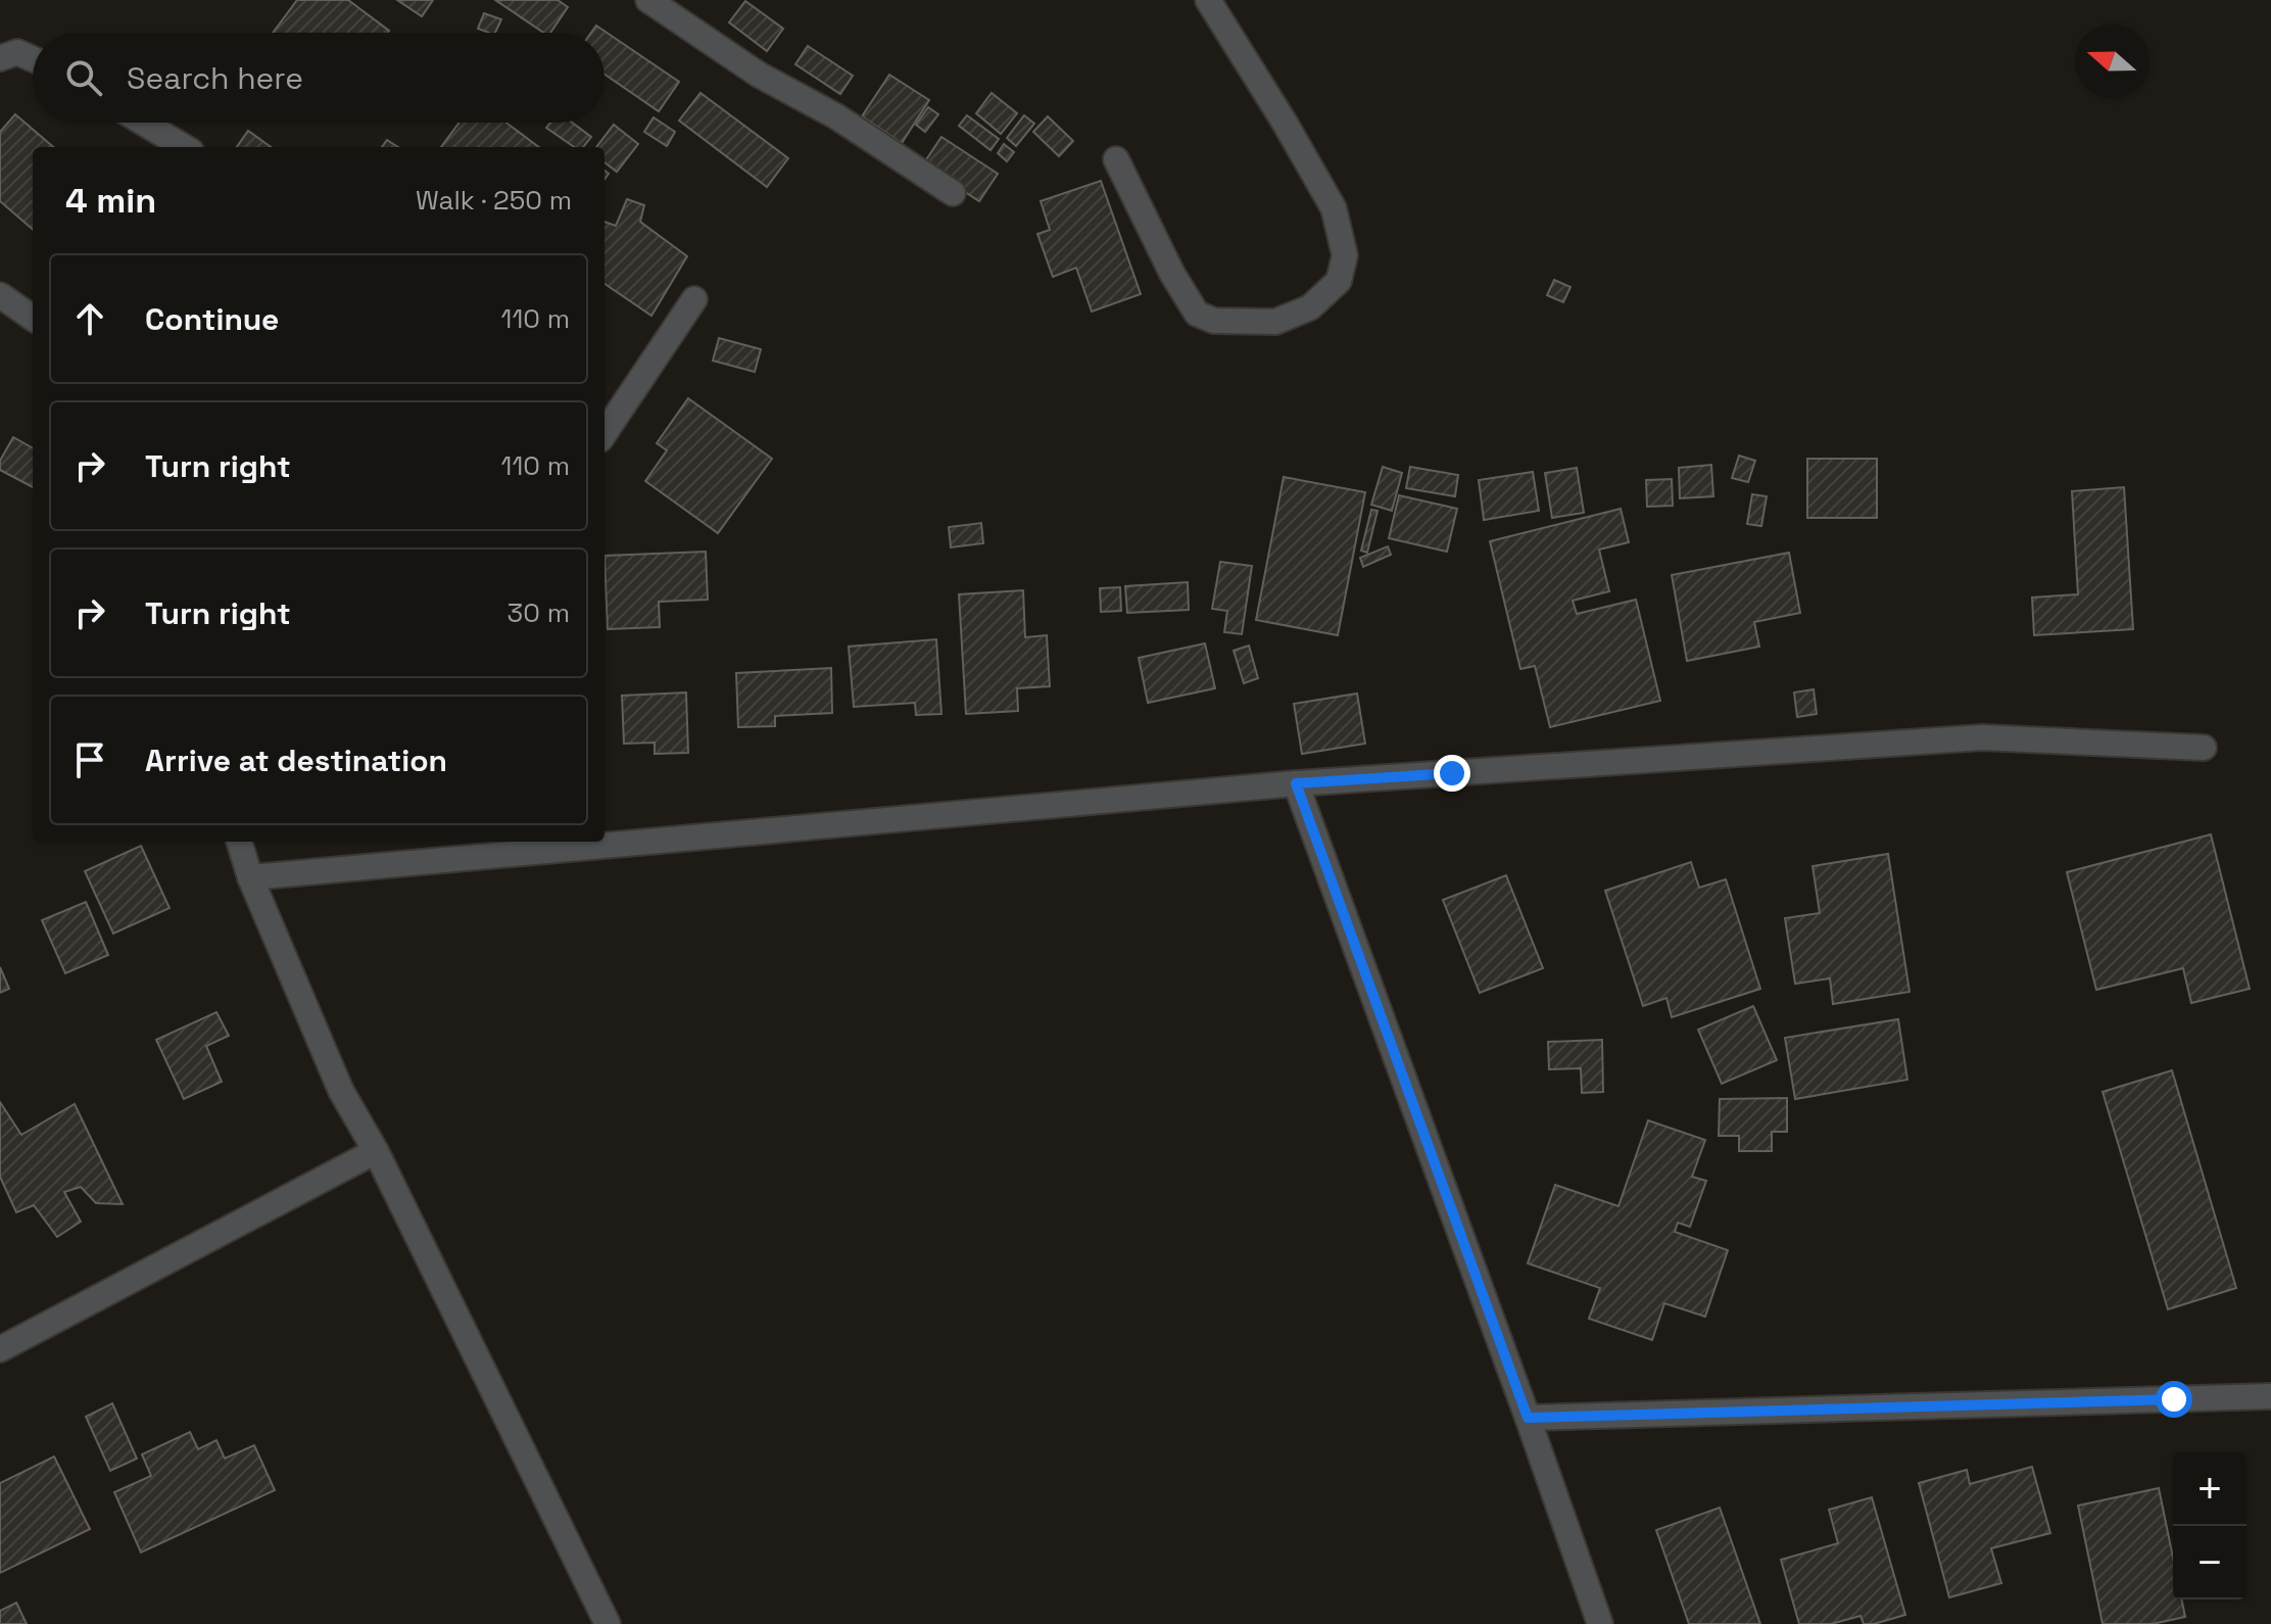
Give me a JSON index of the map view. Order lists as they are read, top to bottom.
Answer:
{
  "north": "left",
  "page": {
    "search": "Search here",
    "heading": ["4 min", "Walk · 250 m"],
    "list": [
      ["Continue", "110 m"],
      ["Turn right", "110 m"],
      ["Turn right", "30 m"],
      "Arrive at destination"
    ],
    "map_buttons": ["+", "−"]
  }
}
